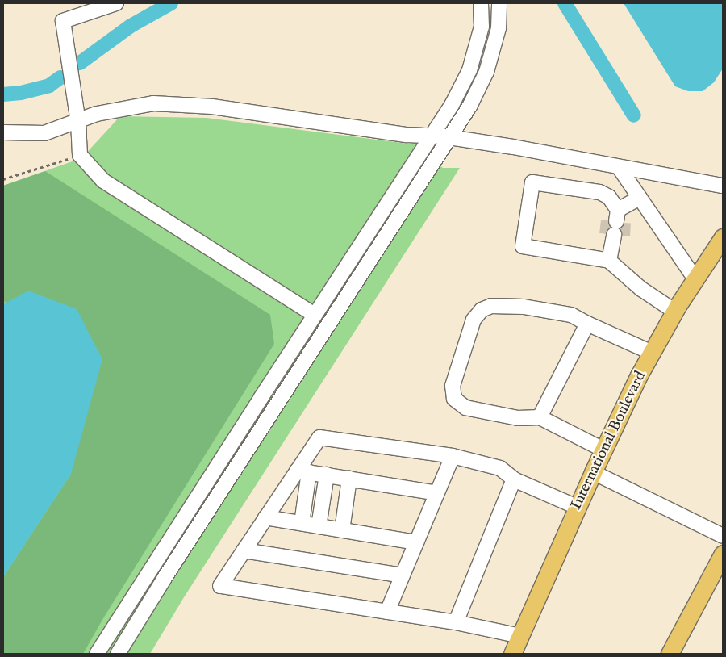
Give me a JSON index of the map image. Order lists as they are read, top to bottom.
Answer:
{
  "streets": {
    "main road": ["International Boulevard"]
  }
}
